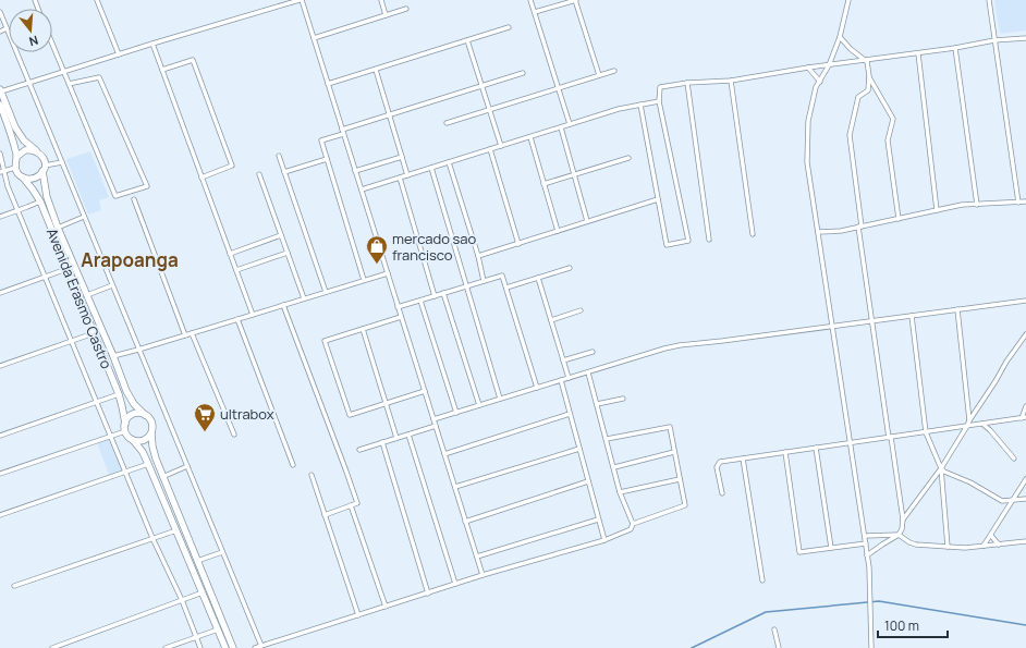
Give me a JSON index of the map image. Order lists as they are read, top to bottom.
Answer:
{
  "streets": {
    "main road": ["Avenida Erasmo Castro"]
  },
  "districts": ["Arapoanga"],
  "places": {
    "shop": ["mercado sao francisco"],
    "supermarket": ["ultrabox"]
  },
  "scale_bar": "100 m",
  "north": "bottom"
}
